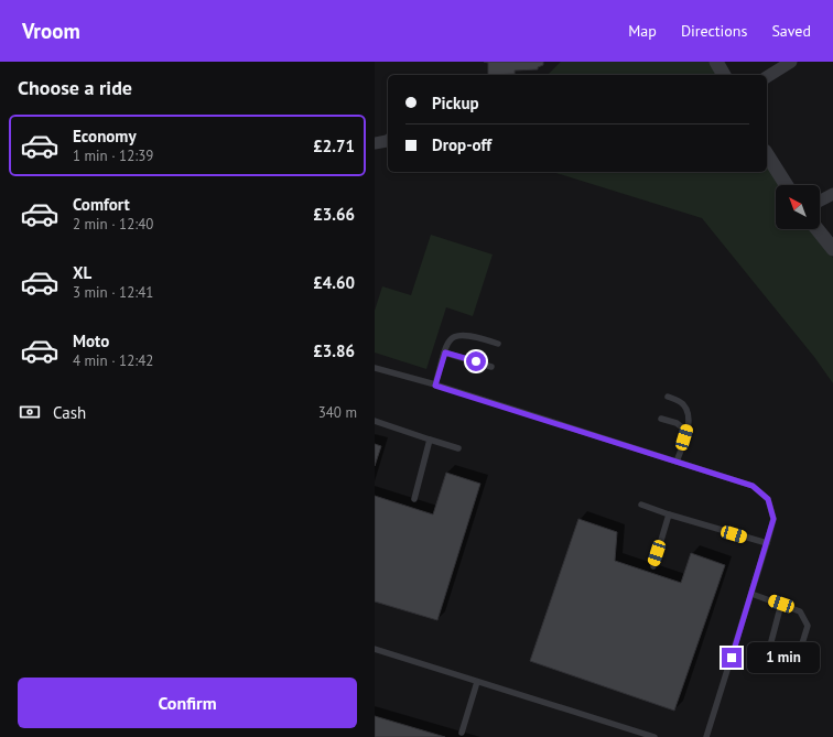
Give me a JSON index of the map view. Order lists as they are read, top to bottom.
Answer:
{
  "north": "top left",
  "page": {
    "header": "Vroom",
    "nav": ["Map", "Directions", "Saved"],
    "heading": "Choose a ride",
    "banner": ["Pickup", "Drop-off"],
    "list": [
      {
        "name": "Economy",
        "note": "1 min · 12:39",
        "value": "£2.71"
      },
      {
        "name": "Comfort",
        "note": "2 min · 12:40",
        "value": "£3.66"
      },
      {
        "name": "XL",
        "note": "3 min · 12:41",
        "value": "£4.60"
      },
      {
        "name": "Moto",
        "note": "4 min · 12:42",
        "value": "£3.86"
      }
    ],
    "pay": ["Cash", "340 m"],
    "bubble": "1 min",
    "buttons": "Confirm"
  }
}
